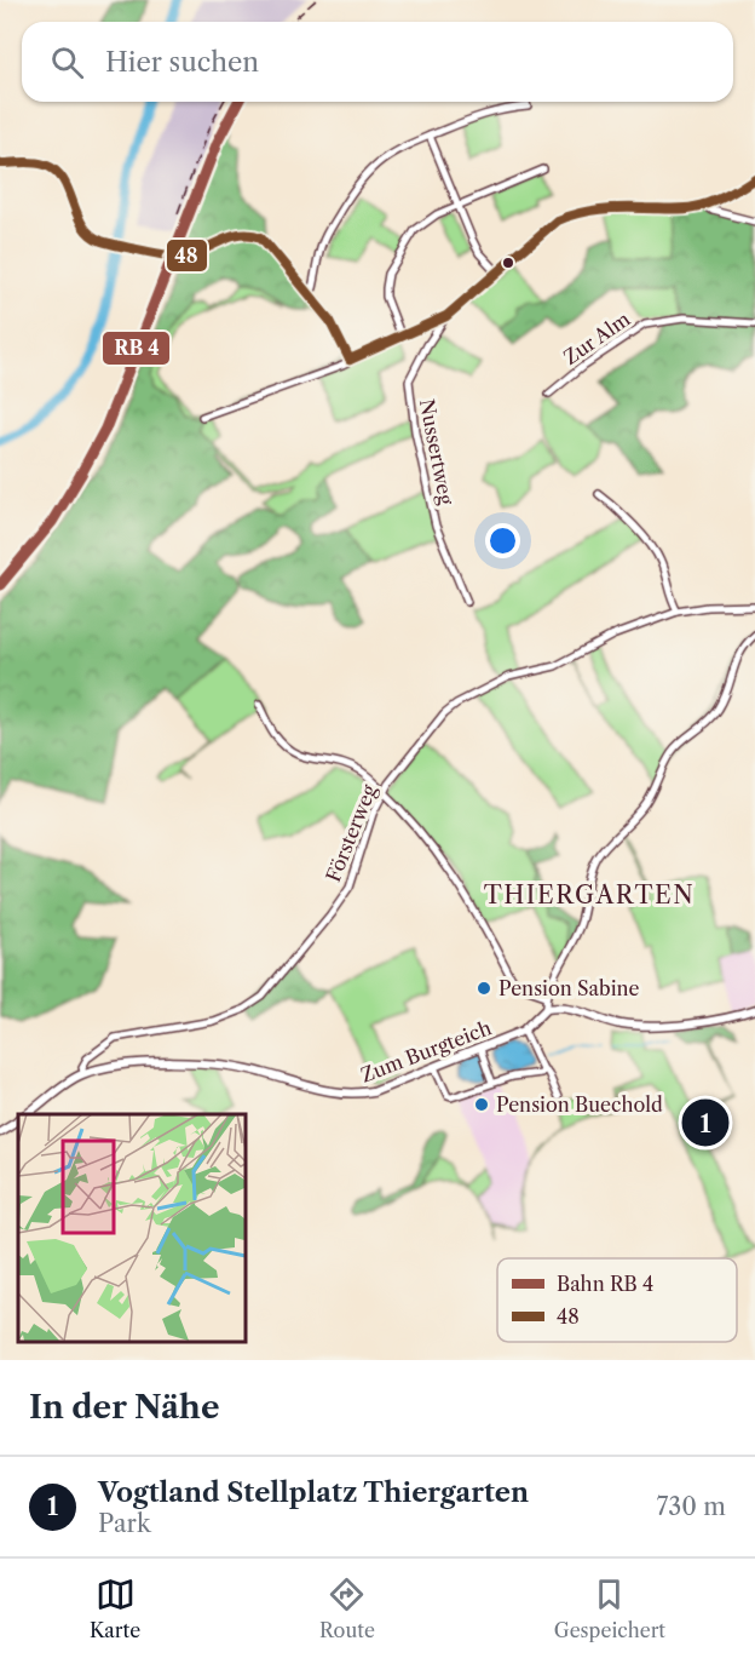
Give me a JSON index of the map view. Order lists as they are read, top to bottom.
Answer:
{
  "streets": {
    "street": [
      "Zur Alm",
      "Nussertweg",
      "Försterweg",
      "Zum Burgteich"
    ]
  },
  "crossings": [
    ["Försterweg", "Zum Burgteich"]
  ],
  "districts": ["THIERGARTEN"],
  "places": ["Pension Sabine", "Pension Buechold"],
  "lines": ["transit line 48"],
  "legend": ["Bahn RB 4", "48"],
  "page": {
    "search": "Hier suchen",
    "pins": "1",
    "heading": "In der Nähe",
    "list": [
      {
        "mark": "1",
        "name": "Vogtland Stellplatz Thiergarten",
        "note": "Park",
        "value": "730 m"
      }
    ],
    "nav": ["Karte", "Route", "Gespeichert"]
  }
}
